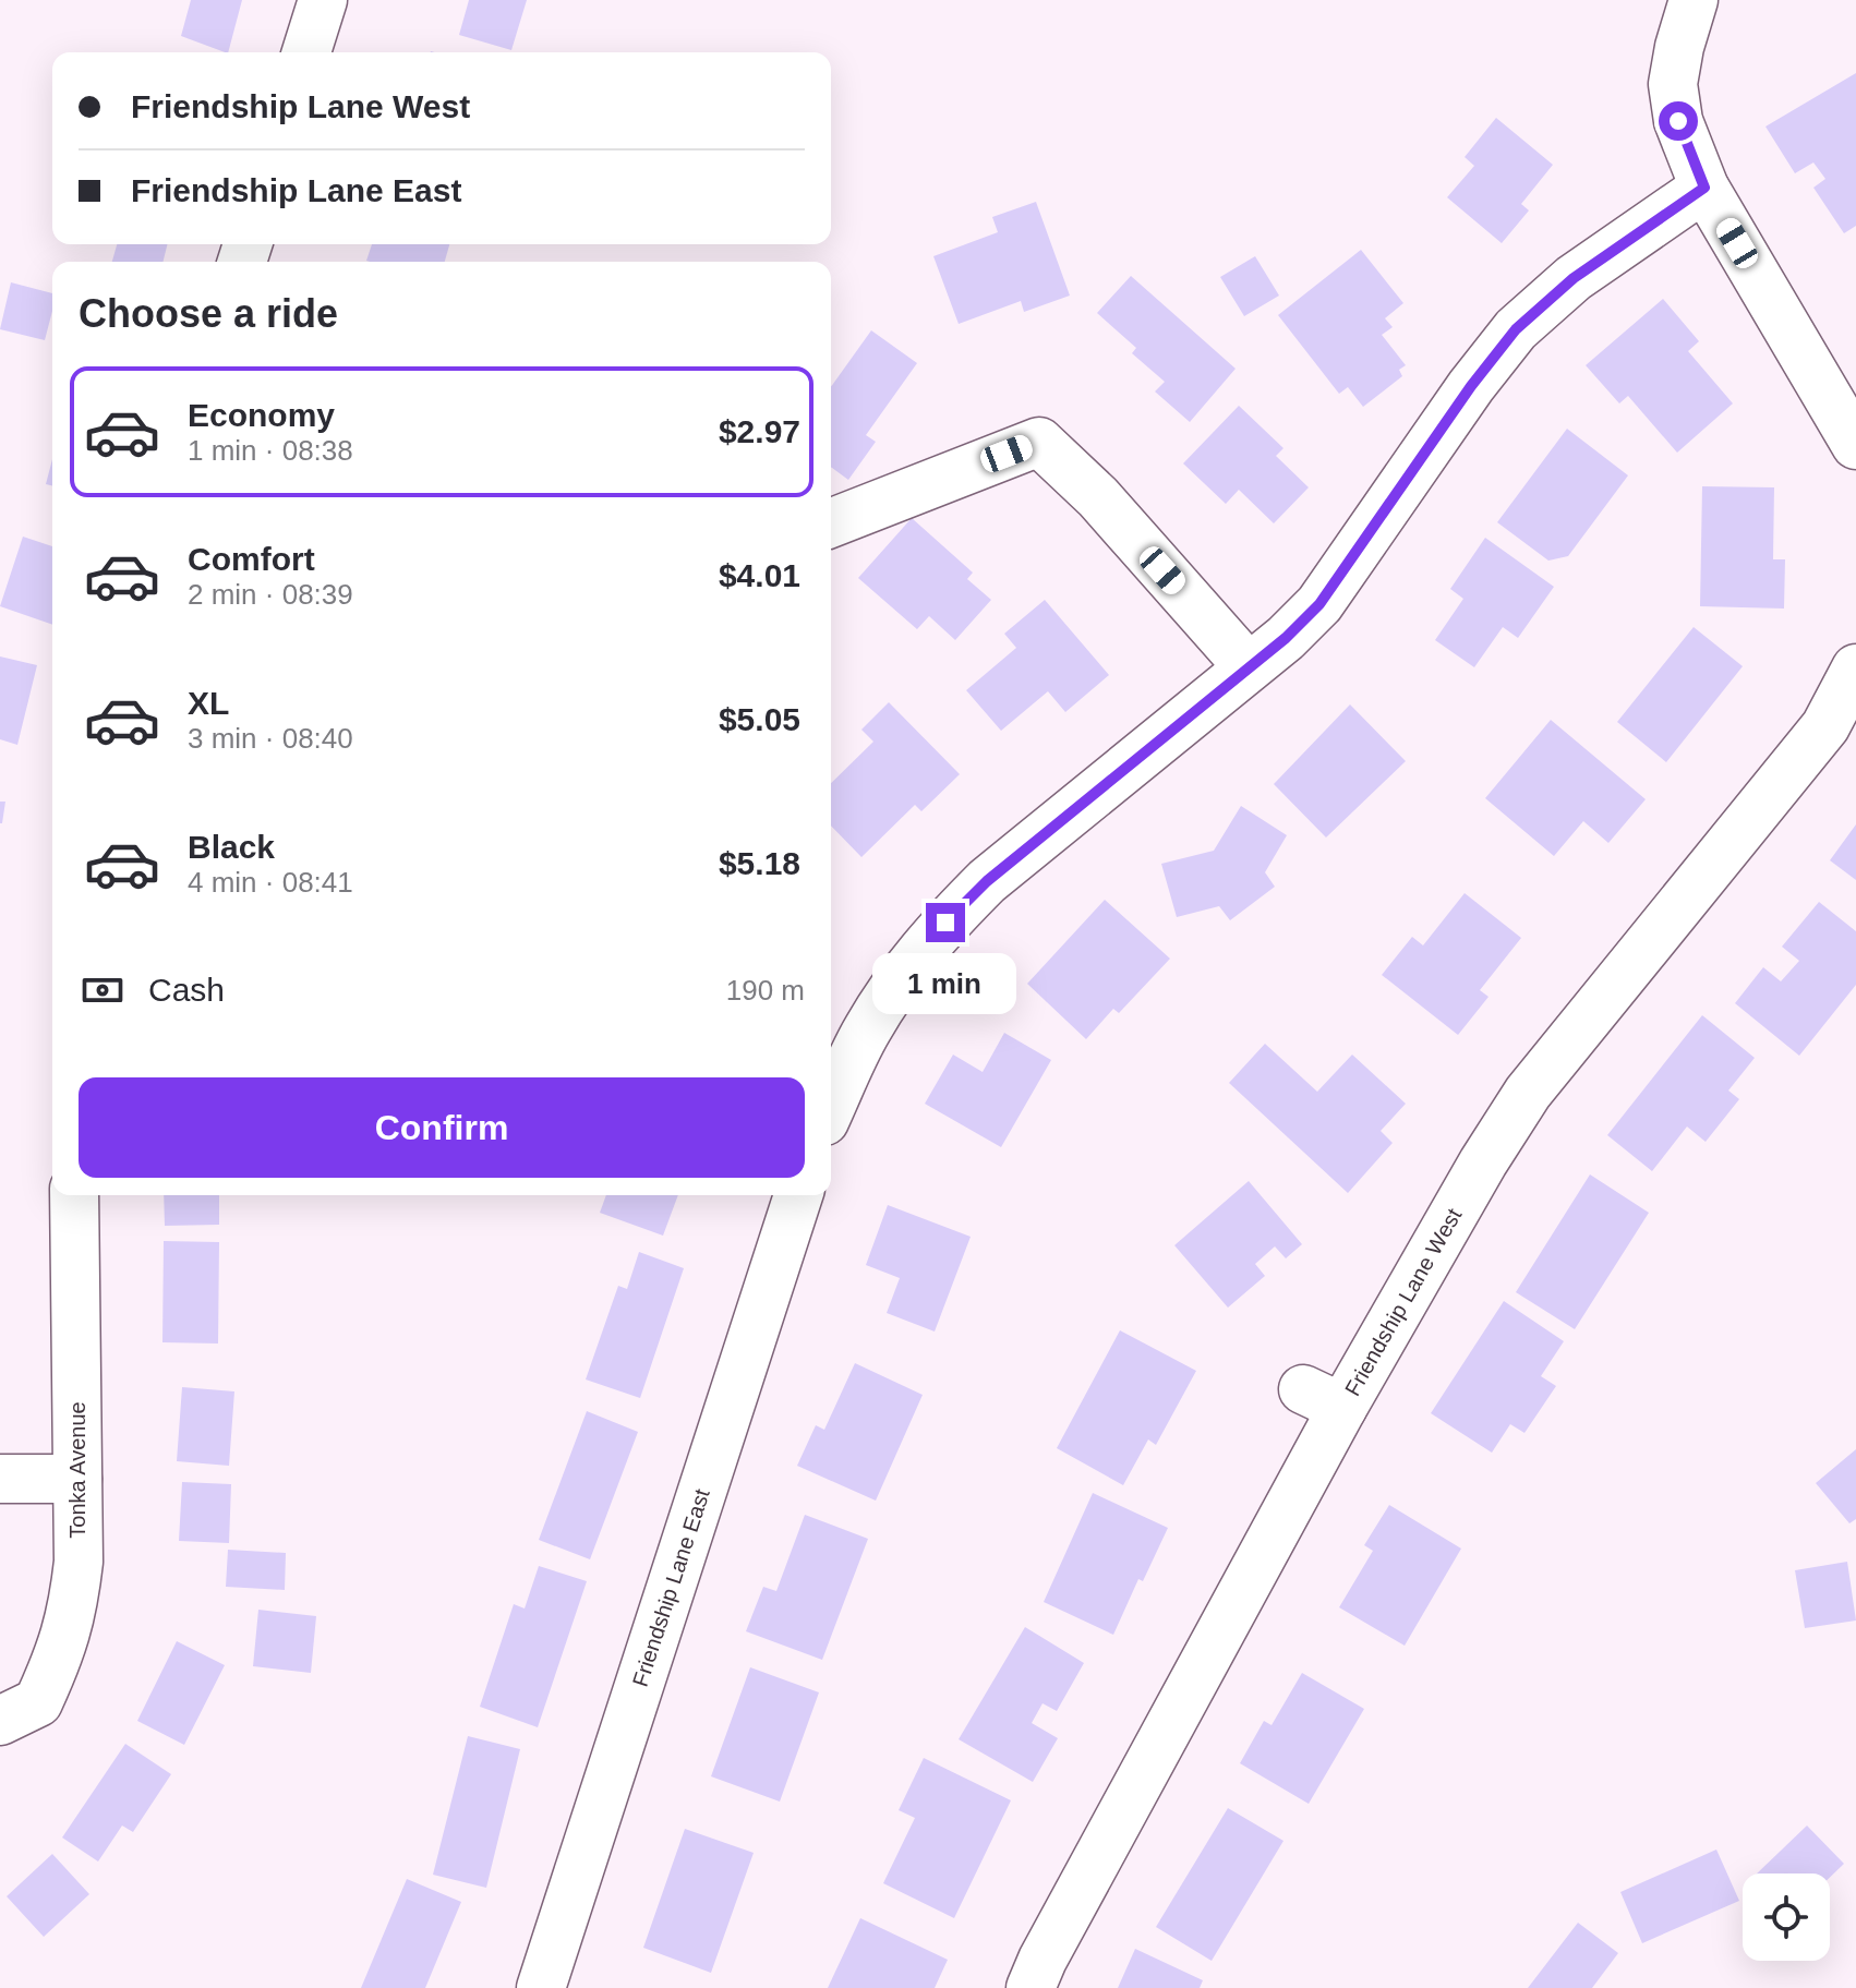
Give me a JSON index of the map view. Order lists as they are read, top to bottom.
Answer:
{
  "streets": {
    "street": ["Friendship Lane West", "Tonka Avenue", "Friendship Lane East"]
  },
  "page": {
    "banner": ["Friendship Lane West", "Friendship Lane East"],
    "heading": "Choose a ride",
    "list": [
      {
        "name": "Economy",
        "note": "1 min · 08:38",
        "value": "$2.97"
      },
      {
        "name": "Comfort",
        "note": "2 min · 08:39",
        "value": "$4.01"
      },
      {
        "name": "XL",
        "note": "3 min · 08:40",
        "value": "$5.05"
      },
      {
        "name": "Black",
        "note": "4 min · 08:41",
        "value": "$5.18"
      }
    ],
    "pay": ["Cash", "190 m"],
    "bubble": "1 min",
    "buttons": "Confirm"
  }
}
